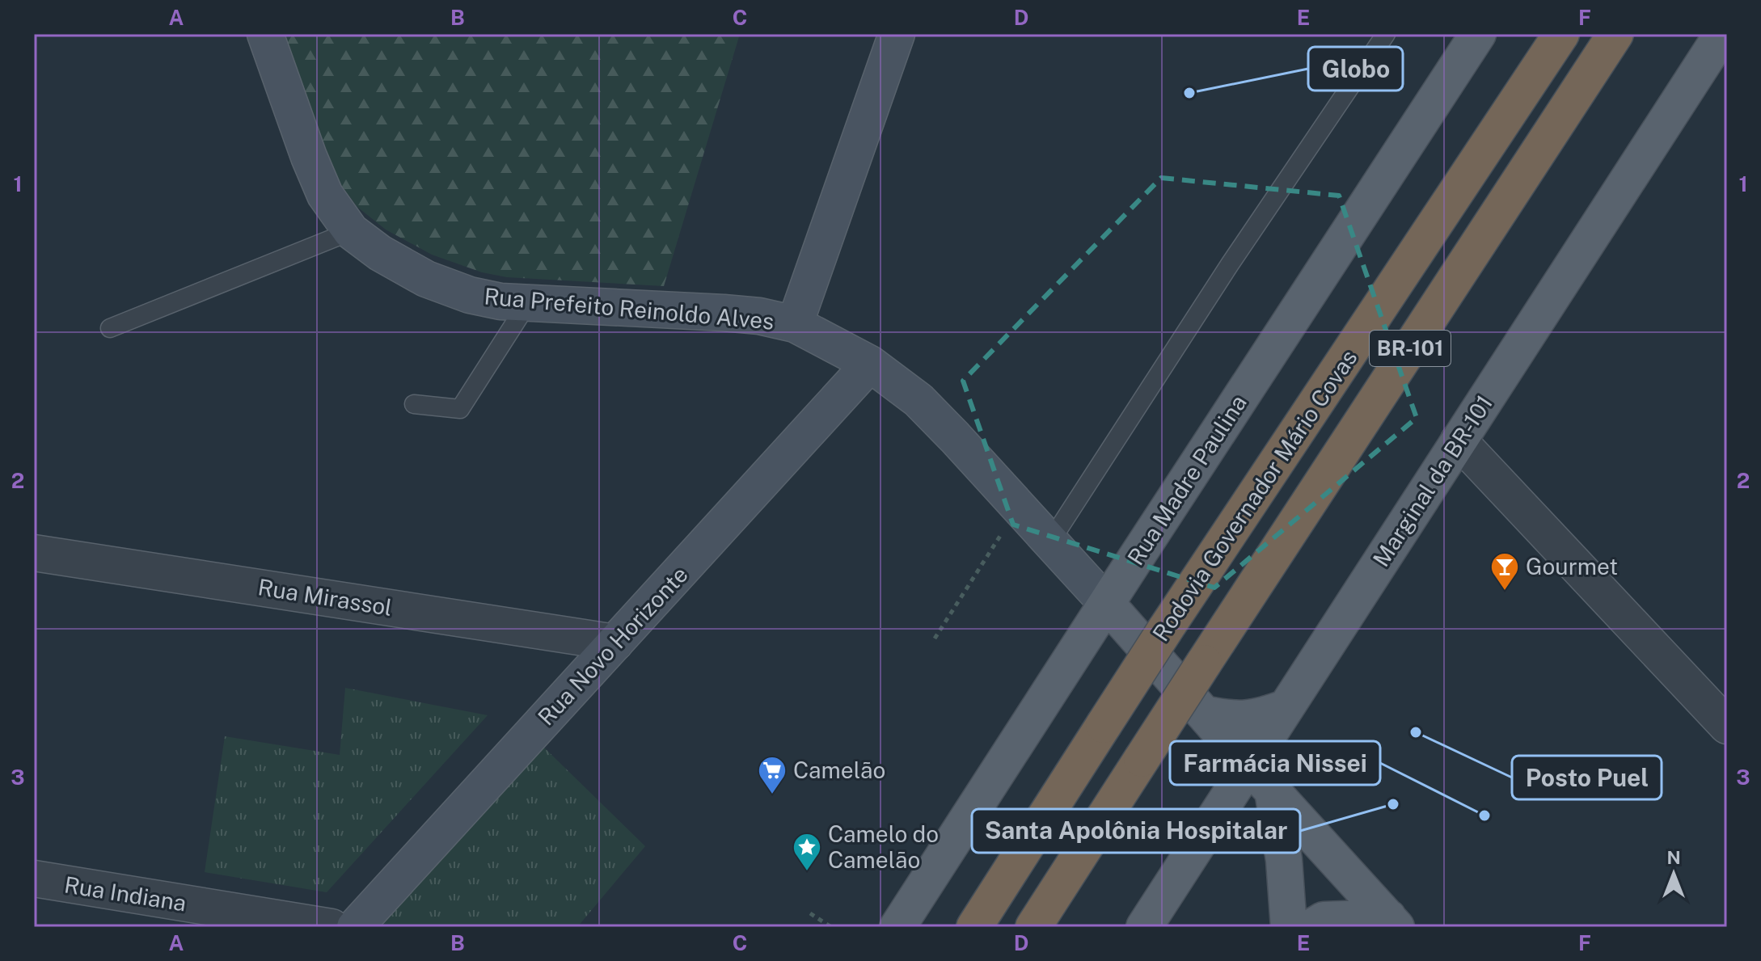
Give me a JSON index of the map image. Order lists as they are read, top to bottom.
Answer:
{
  "streets": {
    "highway": ["BR-101", "Rodovia Governador Mário Covas"],
    "main road": [
      "Rua Prefeito Reinoldo Alves",
      "Rua Madre Paulina",
      "Marginal da BR-101",
      "Rua Novo Horizonte"
    ],
    "street": ["Rua Mirassol", "Rua Indiana"]
  },
  "crossings": [
    ["Rua Prefeito Reinoldo Alves", "Rua Madre Paulina"],
    ["Rua Prefeito Reinoldo Alves", "Rua Novo Horizonte"],
    ["Rua Mirassol", "Rua Novo Horizonte"]
  ],
  "places": {
    "other": [
      "Globo",
      "Posto Puel",
      "Santa Apolônia Hospitalar",
      "Farmácia Nissei"
    ],
    "bar": ["Gourmet"],
    "supermarket": ["Camelão"],
    "place": ["Camelo do Camelão"]
  },
  "north": "top",
  "grid": {
    "columns": [
      "A",
      "B",
      "C",
      "D",
      "E",
      "F"
    ],
    "rows": ["1", "2", "3"]
  }
}
